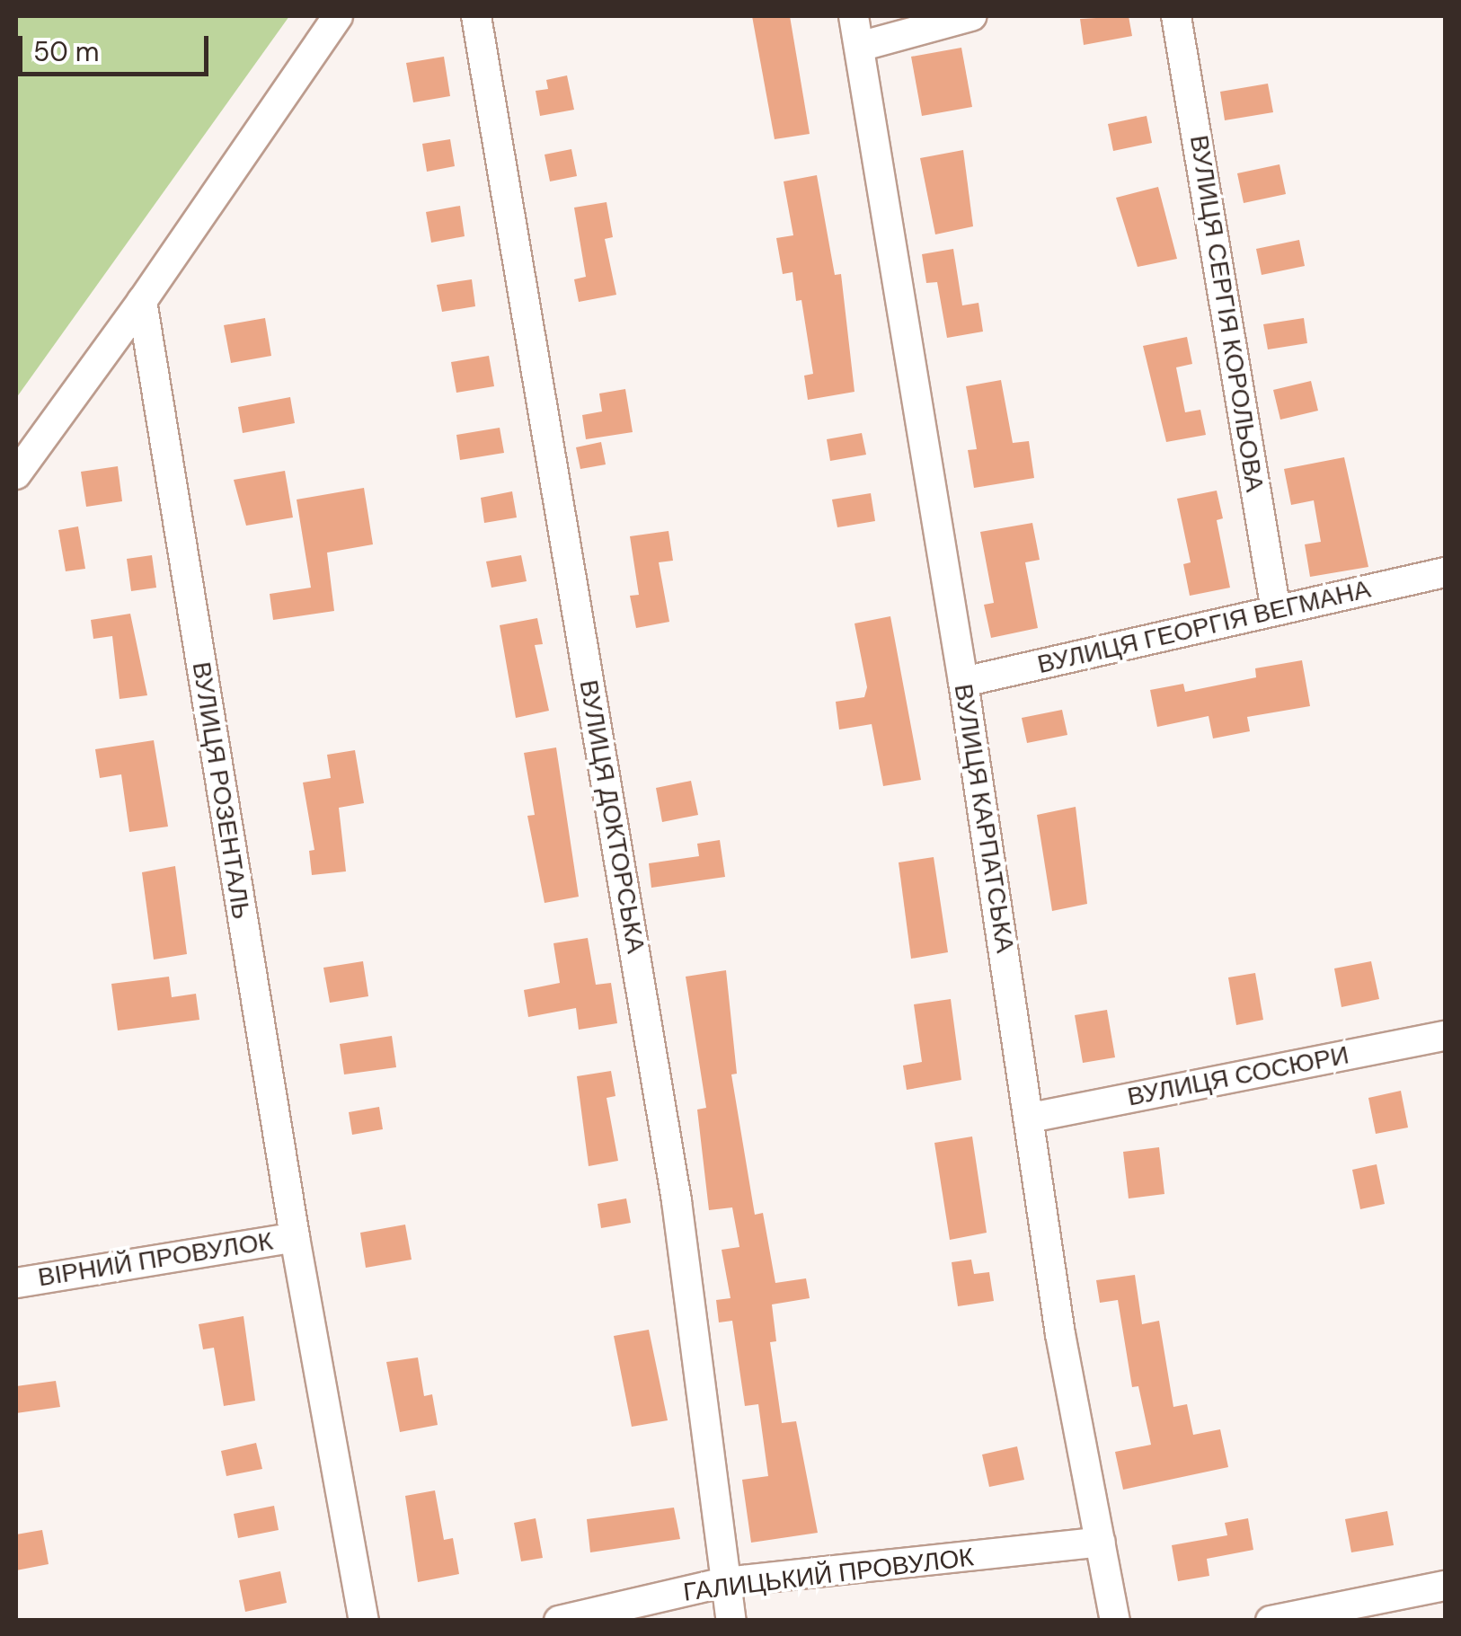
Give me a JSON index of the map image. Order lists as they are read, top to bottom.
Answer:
{
  "streets": {
    "street": [
      "ВУЛИЦЯ СЕРГІЯ КОРОЛЬОВА",
      "ВУЛИЦЯ ГЕОРГІЯ ВЕГМАНА",
      "ВУЛИЦЯ РОЗЕНТАЛЬ",
      "ВУЛИЦЯ ДОКТОРСЬКА",
      "ВУЛИЦЯ КАРПАТСЬКА",
      "ВУЛИЦЯ СОСЮРИ",
      "ВІРНИЙ ПРОВУЛОК",
      "ГАЛИЦЬКИЙ ПРОВУЛОК"
    ]
  },
  "crossings": [
    ["ВУЛИЦЯ СЕРГІЯ КОРОЛЬОВА", "ВУЛИЦЯ ГЕОРГІЯ ВЕГМАНА"],
    ["ВУЛИЦЯ ГЕОРГІЯ ВЕГМАНА", "ВУЛИЦЯ КАРПАТСЬКА"],
    ["ВУЛИЦЯ РОЗЕНТАЛЬ", "ВІРНИЙ ПРОВУЛОК"],
    ["ВУЛИЦЯ ДОКТОРСЬКА", "ГАЛИЦЬКИЙ ПРОВУЛОК"],
    ["ВУЛИЦЯ КАРПАТСЬКА", "ВУЛИЦЯ СОСЮРИ"],
    ["ВУЛИЦЯ КАРПАТСЬКА", "ГАЛИЦЬКИЙ ПРОВУЛОК"]
  ],
  "scale_bar": "50 m"
}
